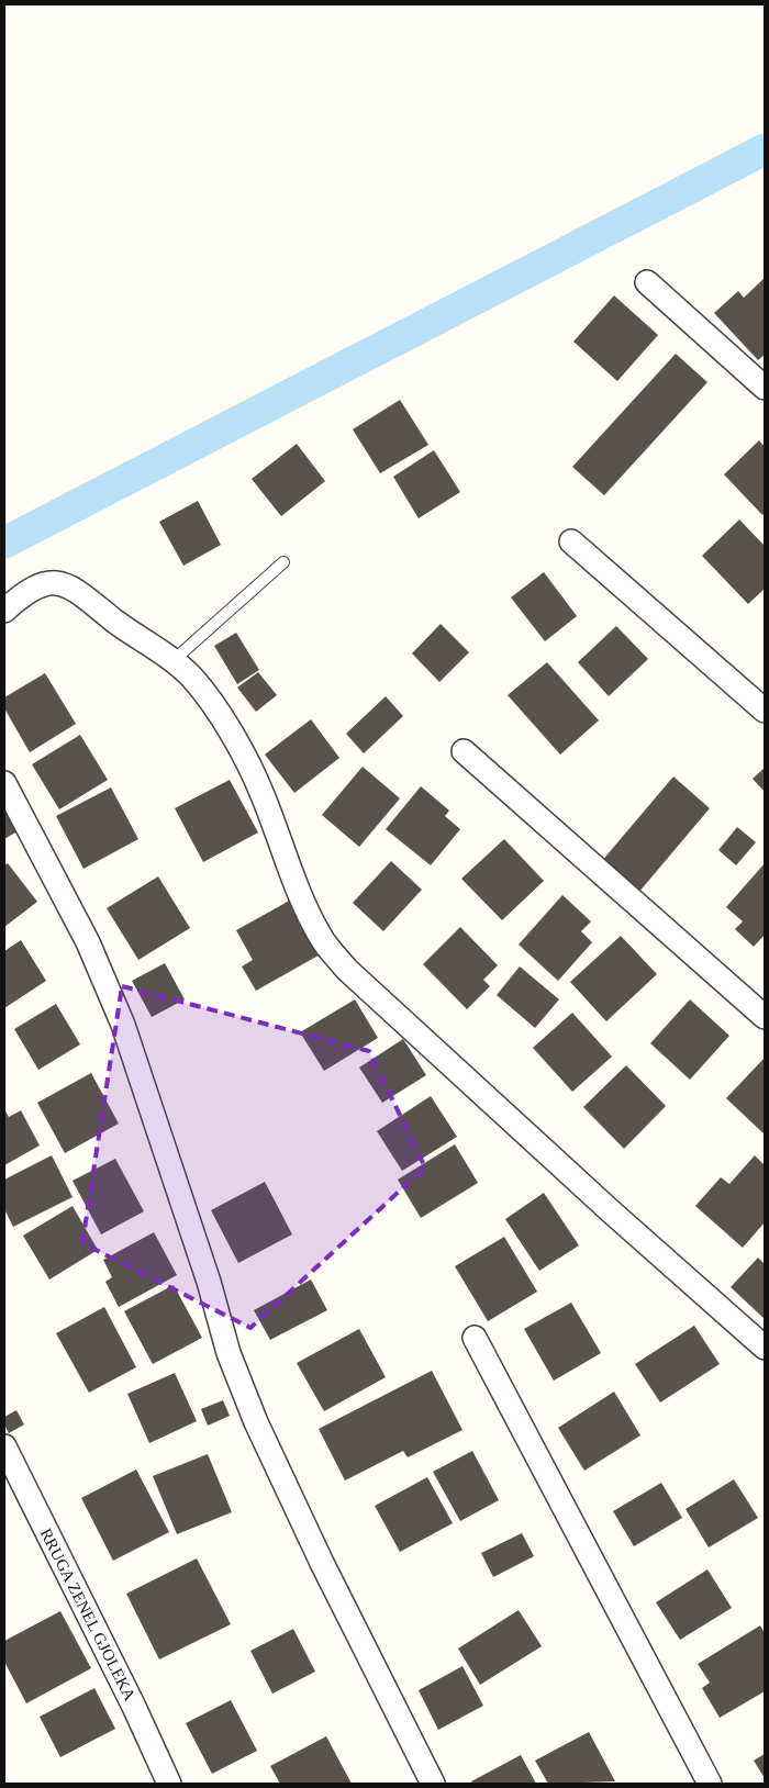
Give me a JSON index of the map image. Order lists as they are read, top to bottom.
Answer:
{
  "streets": {
    "street": ["RRUGA ZENEL GJOLEKA"]
  }
}
